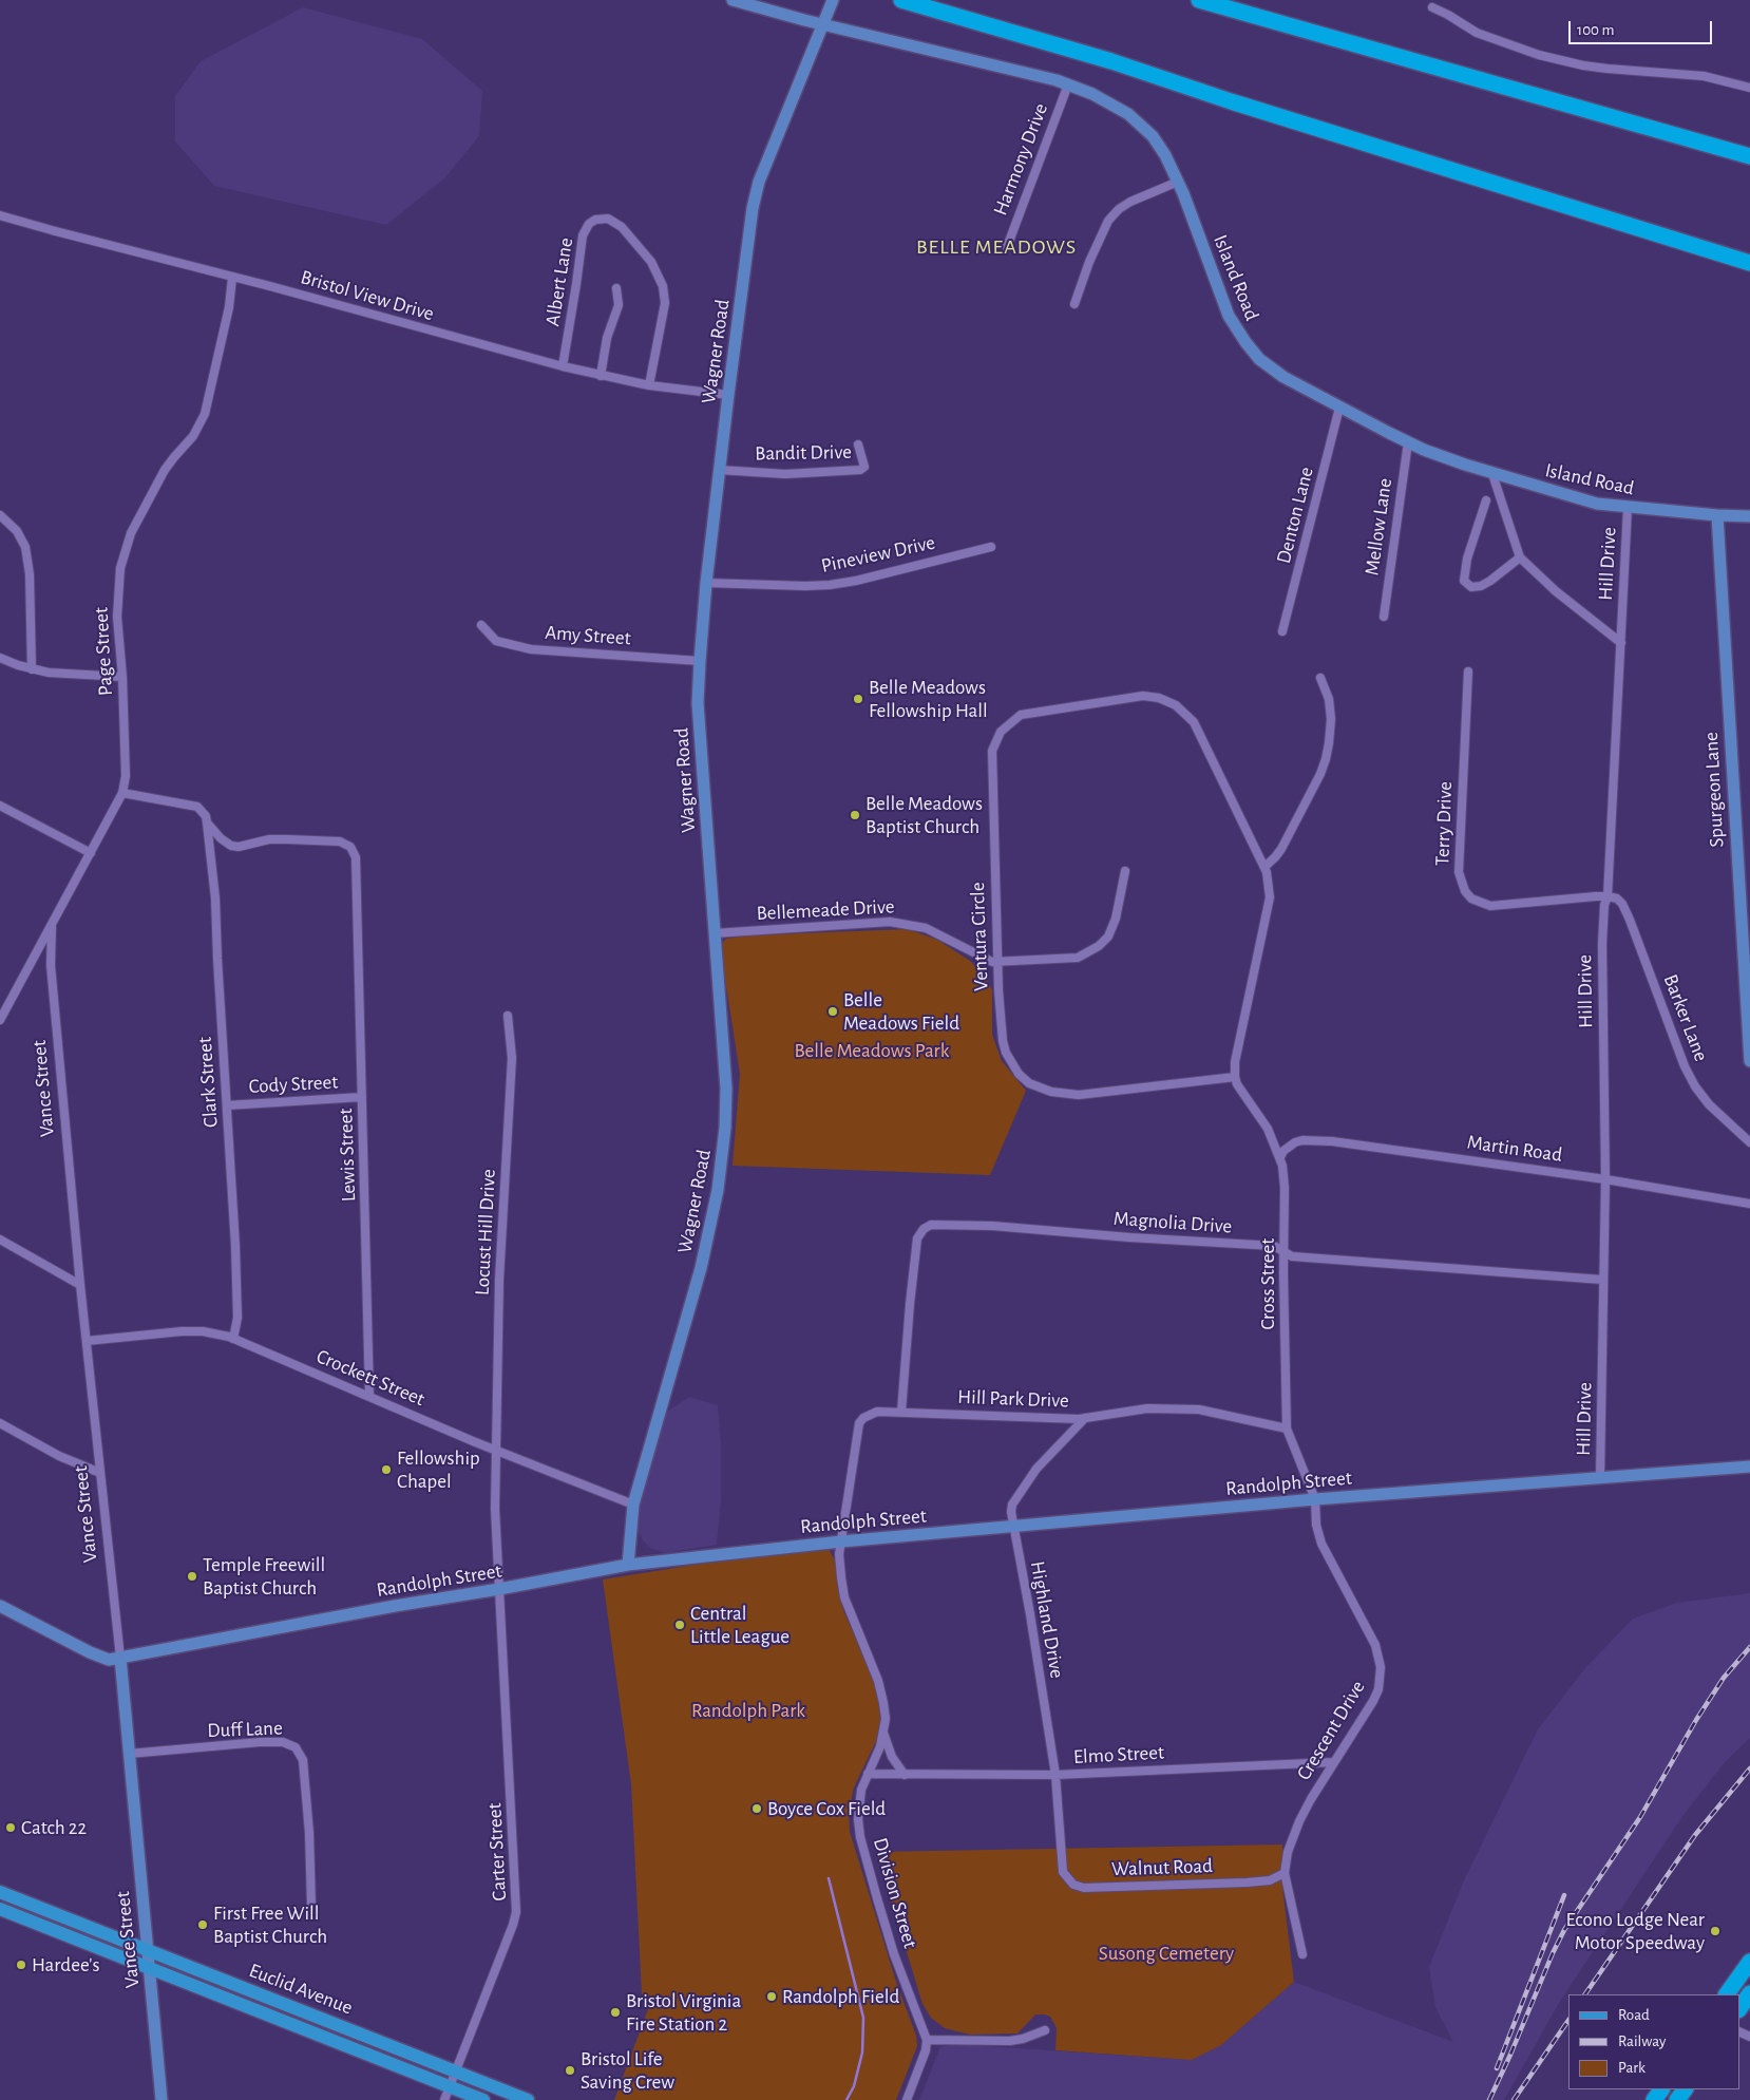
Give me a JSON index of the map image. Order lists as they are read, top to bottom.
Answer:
{
  "streets": {
    "main road": ["Euclid Avenue"],
    "street": [
      "Harmony Drive",
      "Island Road",
      "Albert Lane",
      "Bristol View Drive",
      "Wagner Road",
      "Bandit Drive",
      "Denton Lane",
      "Mellow Lane",
      "Pineview Drive",
      "Hill Drive",
      "Amy Street",
      "Page Street",
      "Spurgeon Lane",
      "Terry Drive",
      "Bellemeade Drive",
      "Ventura Circle",
      "Barker Lane",
      "Clark Street",
      "Cody Street",
      "Vance Street",
      "Martin Road",
      "Lewis Street",
      "Magnolia Drive",
      "Locust Hill Drive",
      "Cross Street",
      "Crockett Street",
      "Hill Park Drive",
      "Randolph Street",
      "Highland Drive",
      "Duff Lane",
      "Crescent Drive",
      "Elmo Street",
      "Carter Street",
      "Walnut Road",
      "Division Street"
    ]
  },
  "crossings": [
    ["Harmony Drive", "Island Road"],
    ["Island Road", "Wagner Road"],
    ["Island Road", "Denton Lane"],
    ["Island Road", "Mellow Lane"],
    ["Island Road", "Hill Drive"],
    ["Island Road", "Spurgeon Lane"],
    ["Albert Lane", "Bristol View Drive"],
    ["Bristol View Drive", "Wagner Road"],
    ["Bristol View Drive", "Page Street"],
    ["Wagner Road", "Bandit Drive"],
    ["Wagner Road", "Pineview Drive"],
    ["Wagner Road", "Amy Street"],
    ["Wagner Road", "Bellemeade Drive"],
    ["Wagner Road", "Crockett Street"],
    ["Wagner Road", "Randolph Street"],
    ["Hill Drive", "Terry Drive"],
    ["Hill Drive", "Barker Lane"],
    ["Hill Drive", "Martin Road"],
    ["Hill Drive", "Magnolia Drive"],
    ["Hill Drive", "Randolph Street"],
    ["Page Street", "Vance Street"],
    ["Page Street", "Lewis Street"],
    ["Terry Drive", "Barker Lane"],
    ["Bellemeade Drive", "Ventura Circle"],
    ["Ventura Circle", "Cross Street"],
    ["Clark Street", "Cody Street"],
    ["Clark Street", "Lewis Street"],
    ["Clark Street", "Crockett Street"],
    ["Cody Street", "Lewis Street"],
    ["Vance Street", "Crockett Street"],
    ["Vance Street", "Randolph Street"],
    ["Vance Street", "Duff Lane"],
    ["Vance Street", "Euclid Avenue"],
    ["Martin Road", "Cross Street"],
    ["Lewis Street", "Crockett Street"],
    ["Magnolia Drive", "Cross Street"],
    ["Magnolia Drive", "Hill Park Drive"],
    ["Locust Hill Drive", "Crockett Street"],
    ["Locust Hill Drive", "Randolph Street"],
    ["Locust Hill Drive", "Carter Street"],
    ["Cross Street", "Hill Park Drive"],
    ["Cross Street", "Randolph Street"],
    ["Cross Street", "Crescent Drive"],
    ["Hill Park Drive", "Randolph Street"],
    ["Hill Park Drive", "Highland Drive"],
    ["Hill Park Drive", "Division Street"],
    ["Randolph Street", "Highland Drive"],
    ["Randolph Street", "Crescent Drive"],
    ["Randolph Street", "Carter Street"],
    ["Randolph Street", "Division Street"],
    ["Highland Drive", "Elmo Street"],
    ["Highland Drive", "Walnut Road"],
    ["Crescent Drive", "Elmo Street"],
    ["Crescent Drive", "Walnut Road"],
    ["Elmo Street", "Division Street"],
    ["Carter Street", "Euclid Avenue"]
  ],
  "districts": ["BELLE MEADOWS"],
  "parks": ["Belle Meadows Park", "Randolph Park", "Susong Cemetery"],
  "places": [
    "Belle Meadows Fellowship Hall",
    "Belle Meadows Baptist Church",
    "Belle Meadows Field",
    "Fellowship Chapel",
    "Temple Freewill Baptist Church",
    "Central Little League",
    "Boyce Cox Field",
    "Catch 22",
    "First Free Will Baptist Church",
    "Econo Lodge Near Motor Speedway",
    "Hardee's",
    "Randolph Field",
    "Bristol Virginia Fire Station 2",
    "Bristol Life Saving Crew"
  ],
  "legend": ["Road", "Railway", "Park"],
  "scale_bar": "100 m"
}
